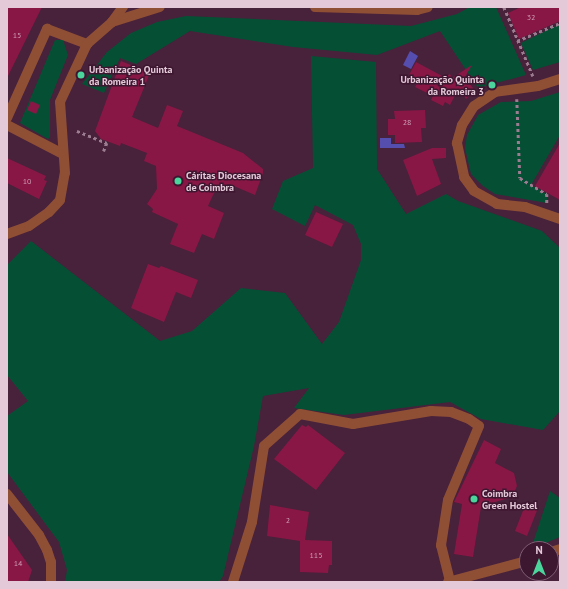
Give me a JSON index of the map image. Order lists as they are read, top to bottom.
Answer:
{
  "places": [
    "Urbanização Quinta da Romeira 1",
    "Urbanização Quinta da Romeira 3",
    "Cáritas Diocesana de Coimbra",
    "Coimbra Green Hostel"
  ],
  "house_numbers": [
    "32",
    "15",
    "28",
    "10",
    "2",
    "115",
    "14"
  ],
  "north": "top"
}
